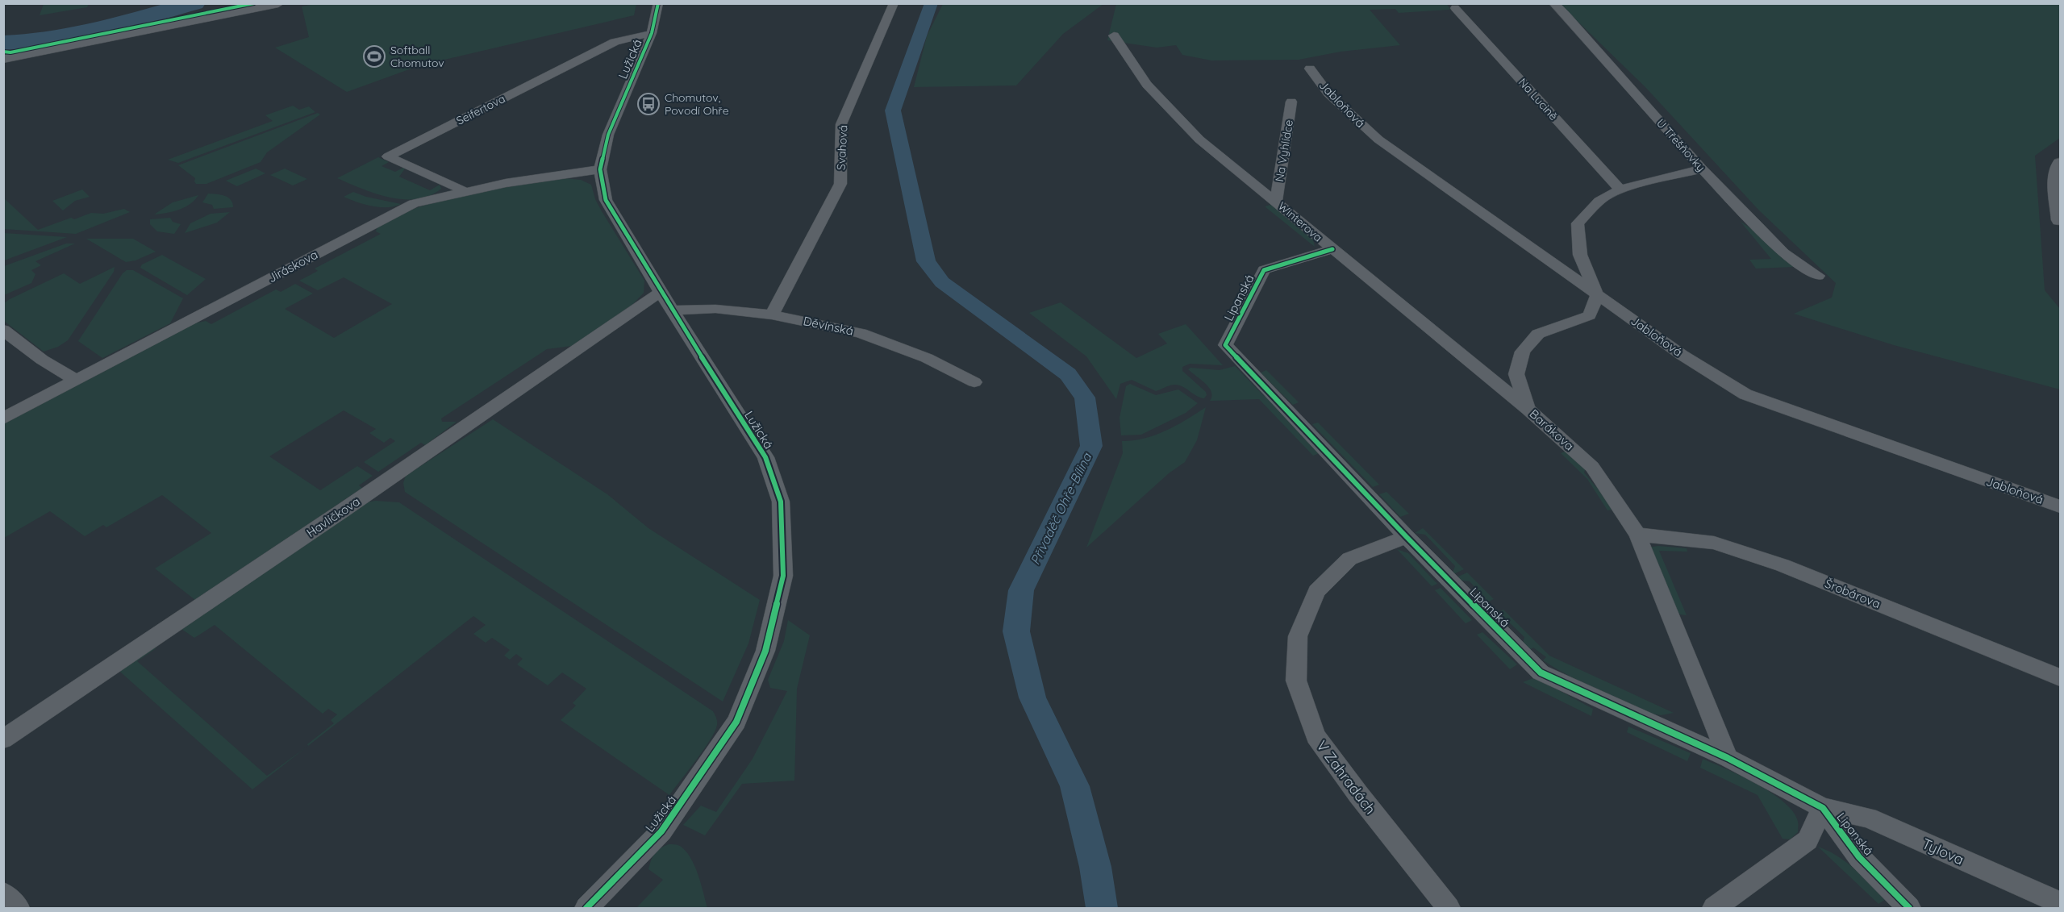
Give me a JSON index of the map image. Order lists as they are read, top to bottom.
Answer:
{
  "streets": {
    "street": [
      "Lužická",
      "Na Lucině",
      "Jabloňová",
      "Seifertova",
      "U Třešňovky",
      "Svahová",
      "Na Vyhlídce",
      "Winterova",
      "Jiráskova",
      "Lipanská",
      "Děvínská",
      "Barákova",
      "Havlíčkova",
      "Šrobárova",
      "V Zahradách",
      "Tylova"
    ]
  },
  "crossings": [
    ["Lužická", "Seifertova"],
    ["Lužická", "Jiráskova"],
    ["Lužická", "Děvínská"],
    ["Lužická", "Havlíčkova"],
    ["Jabloňová", "Barákova"],
    ["Seifertova", "Jiráskova"],
    ["Svahová", "Děvínská"],
    ["Na Vyhlídce", "Winterova"],
    ["Winterova", "Lipanská"],
    ["Winterova", "Barákova"],
    ["Lipanská", "Barákova"],
    ["Lipanská", "V Zahradách"],
    ["Lipanská", "Tylova"],
    ["Barákova", "Šrobárova"]
  ],
  "water": ["Přivaděč Ohře-Bílina"],
  "places": {
    "sports": ["Softball Chomutov"],
    "bus stop": ["Chomutov, Povodí Ohře"]
  }
}
